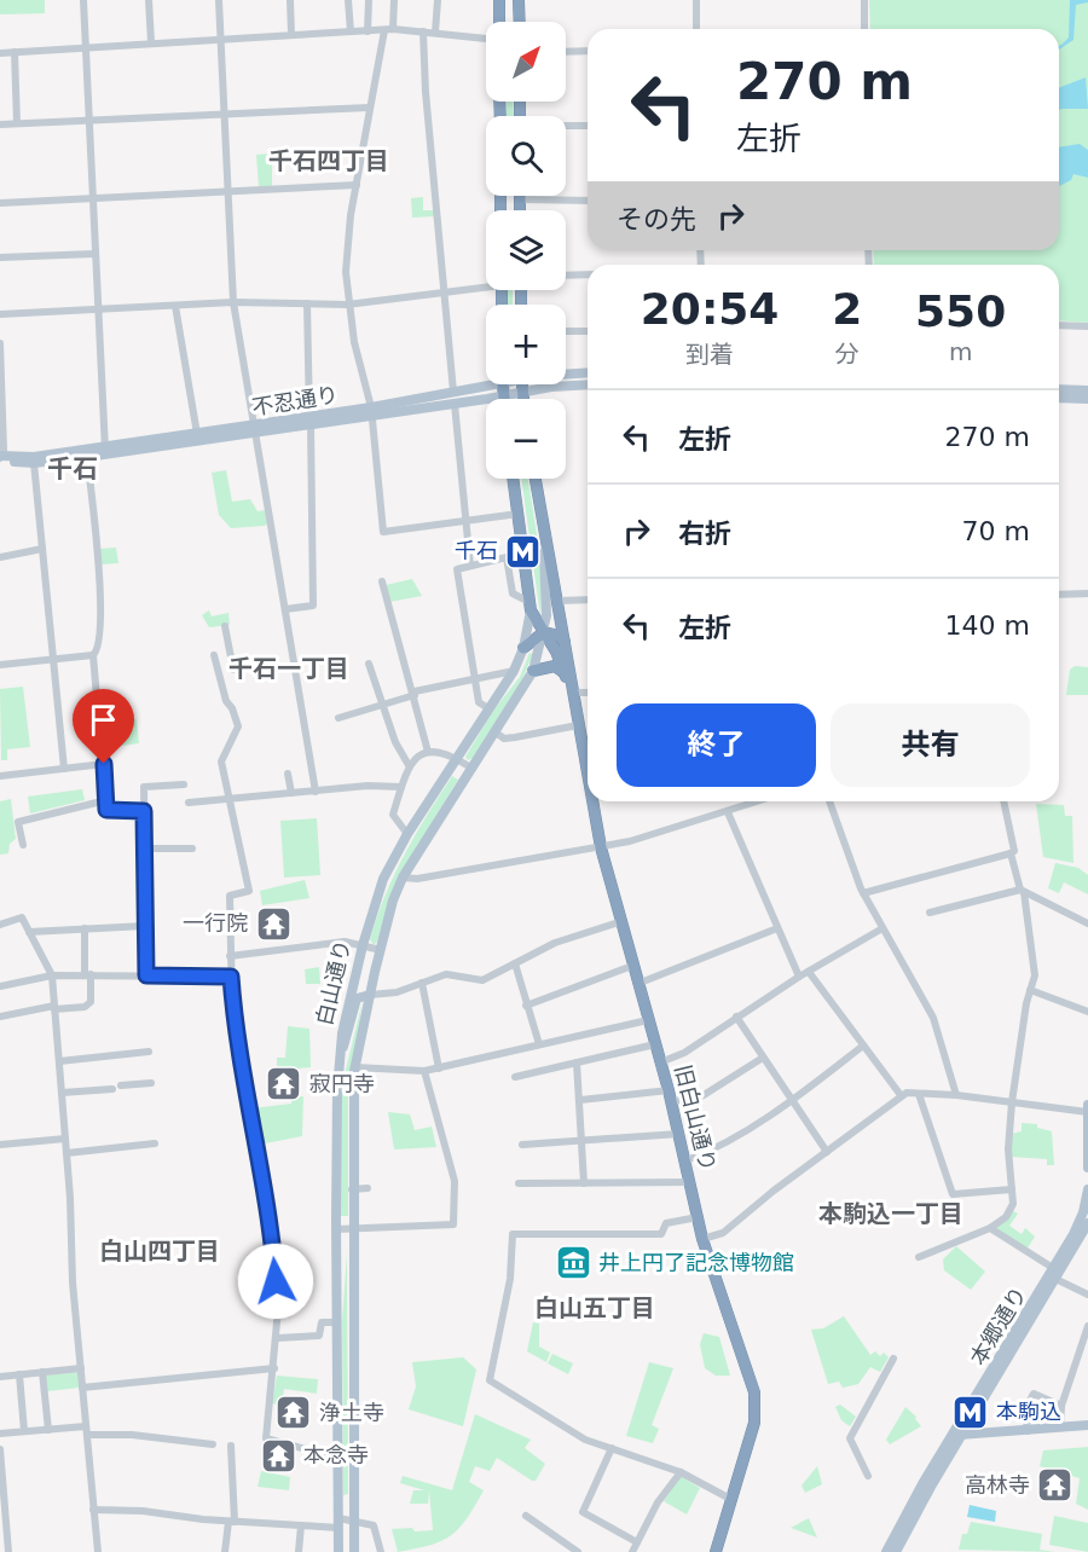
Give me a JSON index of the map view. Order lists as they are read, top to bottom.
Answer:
{
  "streets": {
    "highway": ["白山通り", "旧白山通り"],
    "main road": ["不忍通り", "本郷通り"]
  },
  "districts": [
    "千石四丁目",
    "千石",
    "千石一丁目",
    "本駒込一丁目",
    "白山四丁目",
    "白山五丁目"
  ],
  "places": {
    "metro station": ["千石", "本駒込"],
    "temple": [
      "一行院",
      "寂円寺",
      "浄土寺",
      "本念寺",
      "高林寺"
    ],
    "museum": ["井上円了記念博物館"]
  },
  "north": "top right",
  "page": {
    "map_buttons": ["+", "−"],
    "turn": ["270 m", "左折"],
    "then": "その先",
    "eta": [
      "20:54",
      "到着",
      "2",
      "分",
      "550",
      "m"
    ],
    "list": [
      {
        "name": "左折",
        "value": "270 m"
      },
      {
        "name": "右折",
        "value": "70 m"
      },
      {
        "name": "左折",
        "value": "140 m"
      }
    ],
    "buttons": ["終了", "共有"]
  }
}
